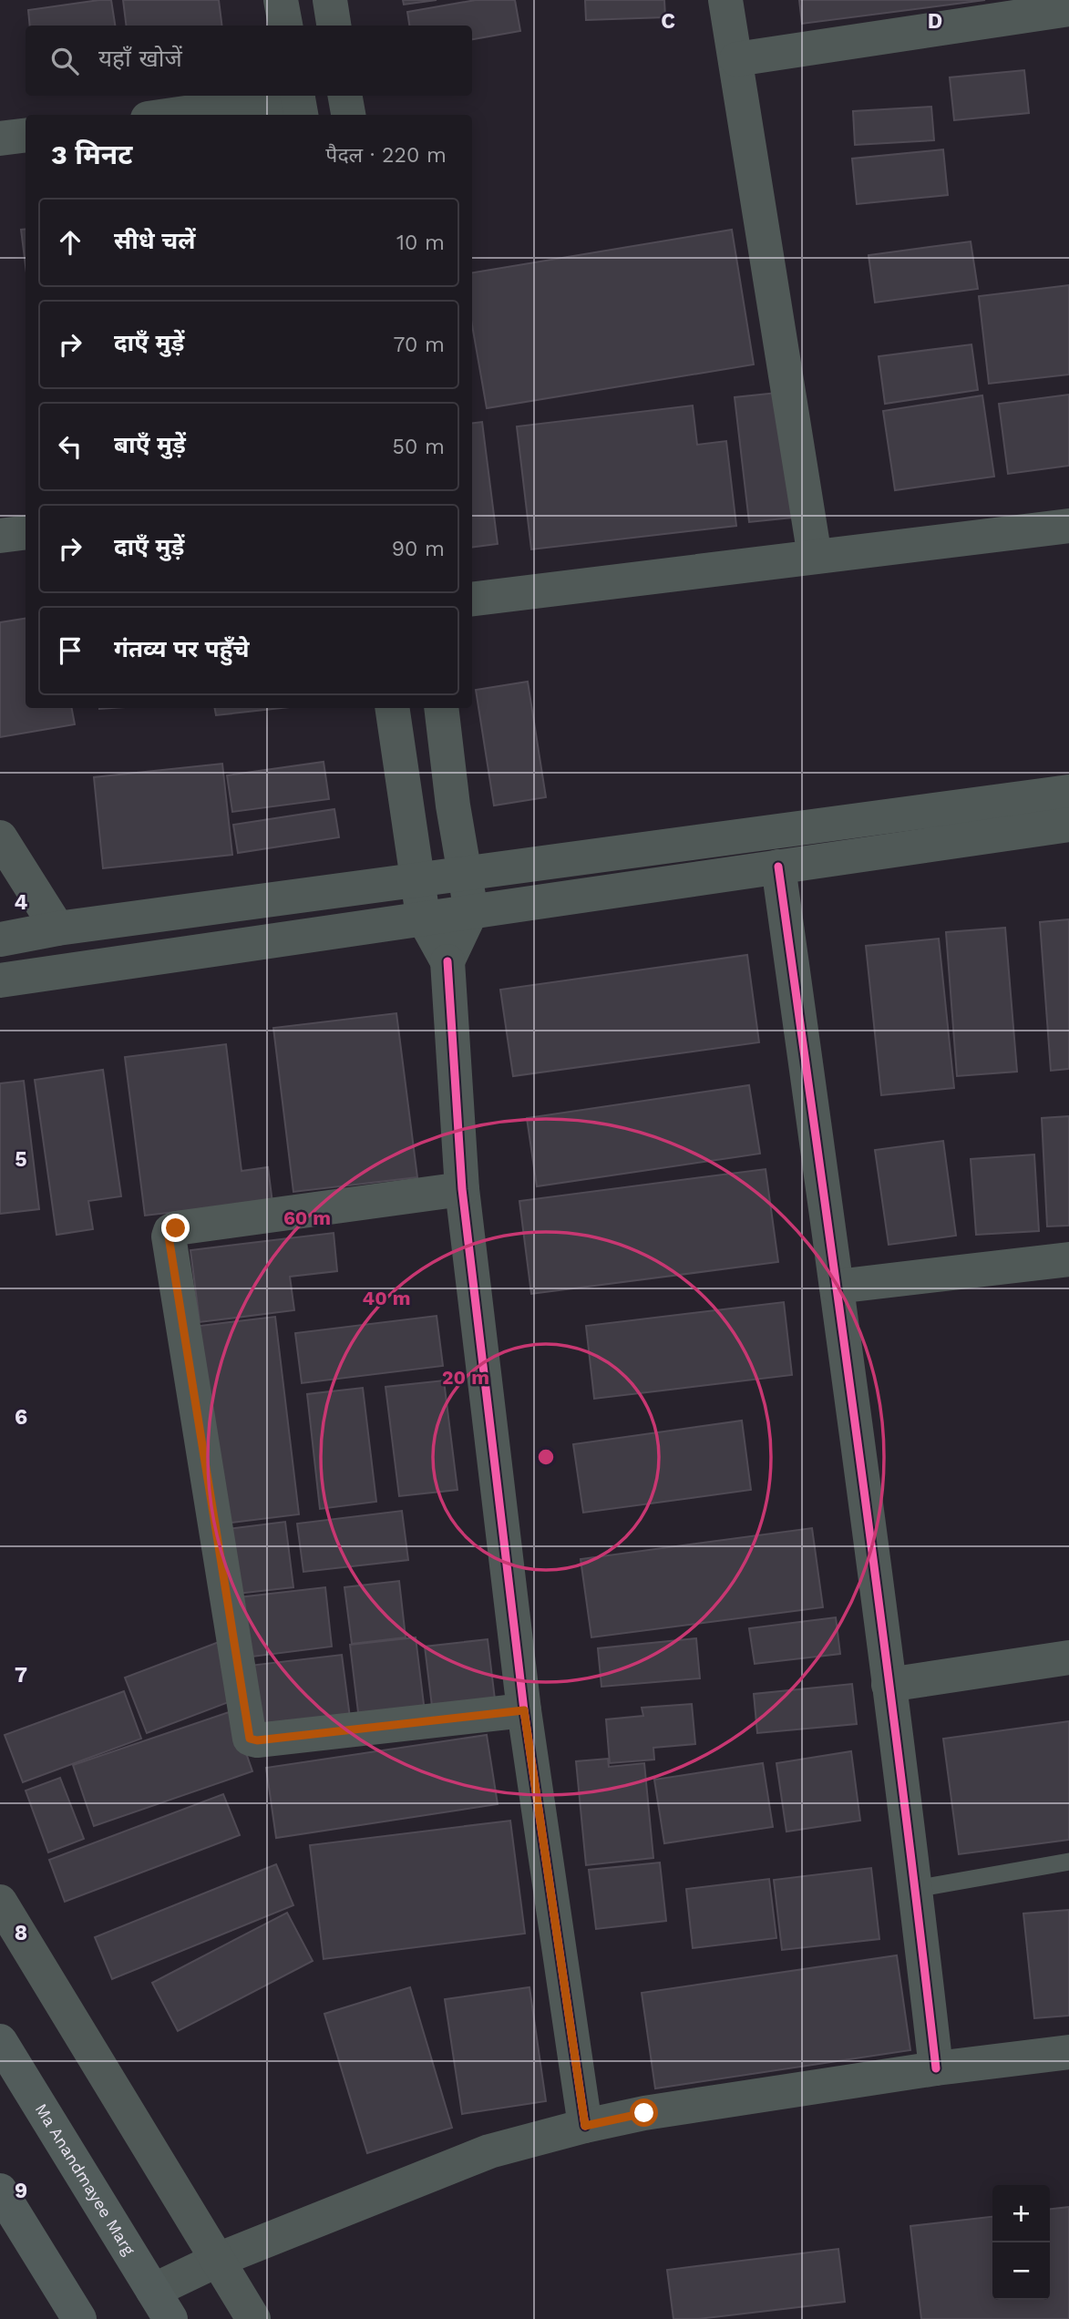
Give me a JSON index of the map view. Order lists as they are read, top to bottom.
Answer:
{
  "streets": {
    "main road": ["Ma Anandmayee Marg"]
  },
  "page": {
    "search": "यहाँ खोजें",
    "heading": ["3 मिनट", "पैदल · 220 m"],
    "list": [
      ["सीधे चलें", "10 m"],
      ["दाएँ मुड़ें", "70 m"],
      ["बाएँ मुड़ें", "50 m"],
      ["दाएँ मुड़ें", "90 m"],
      "गंतव्य पर पहुँचे"
    ],
    "map_buttons": ["+", "−"]
  },
  "grid": {
    "columns": ["C", "D"],
    "rows": [
      "4",
      "5",
      "6",
      "7",
      "8",
      "9"
    ]
  },
  "rings": ["60 m", "40 m", "20 m"]
}
